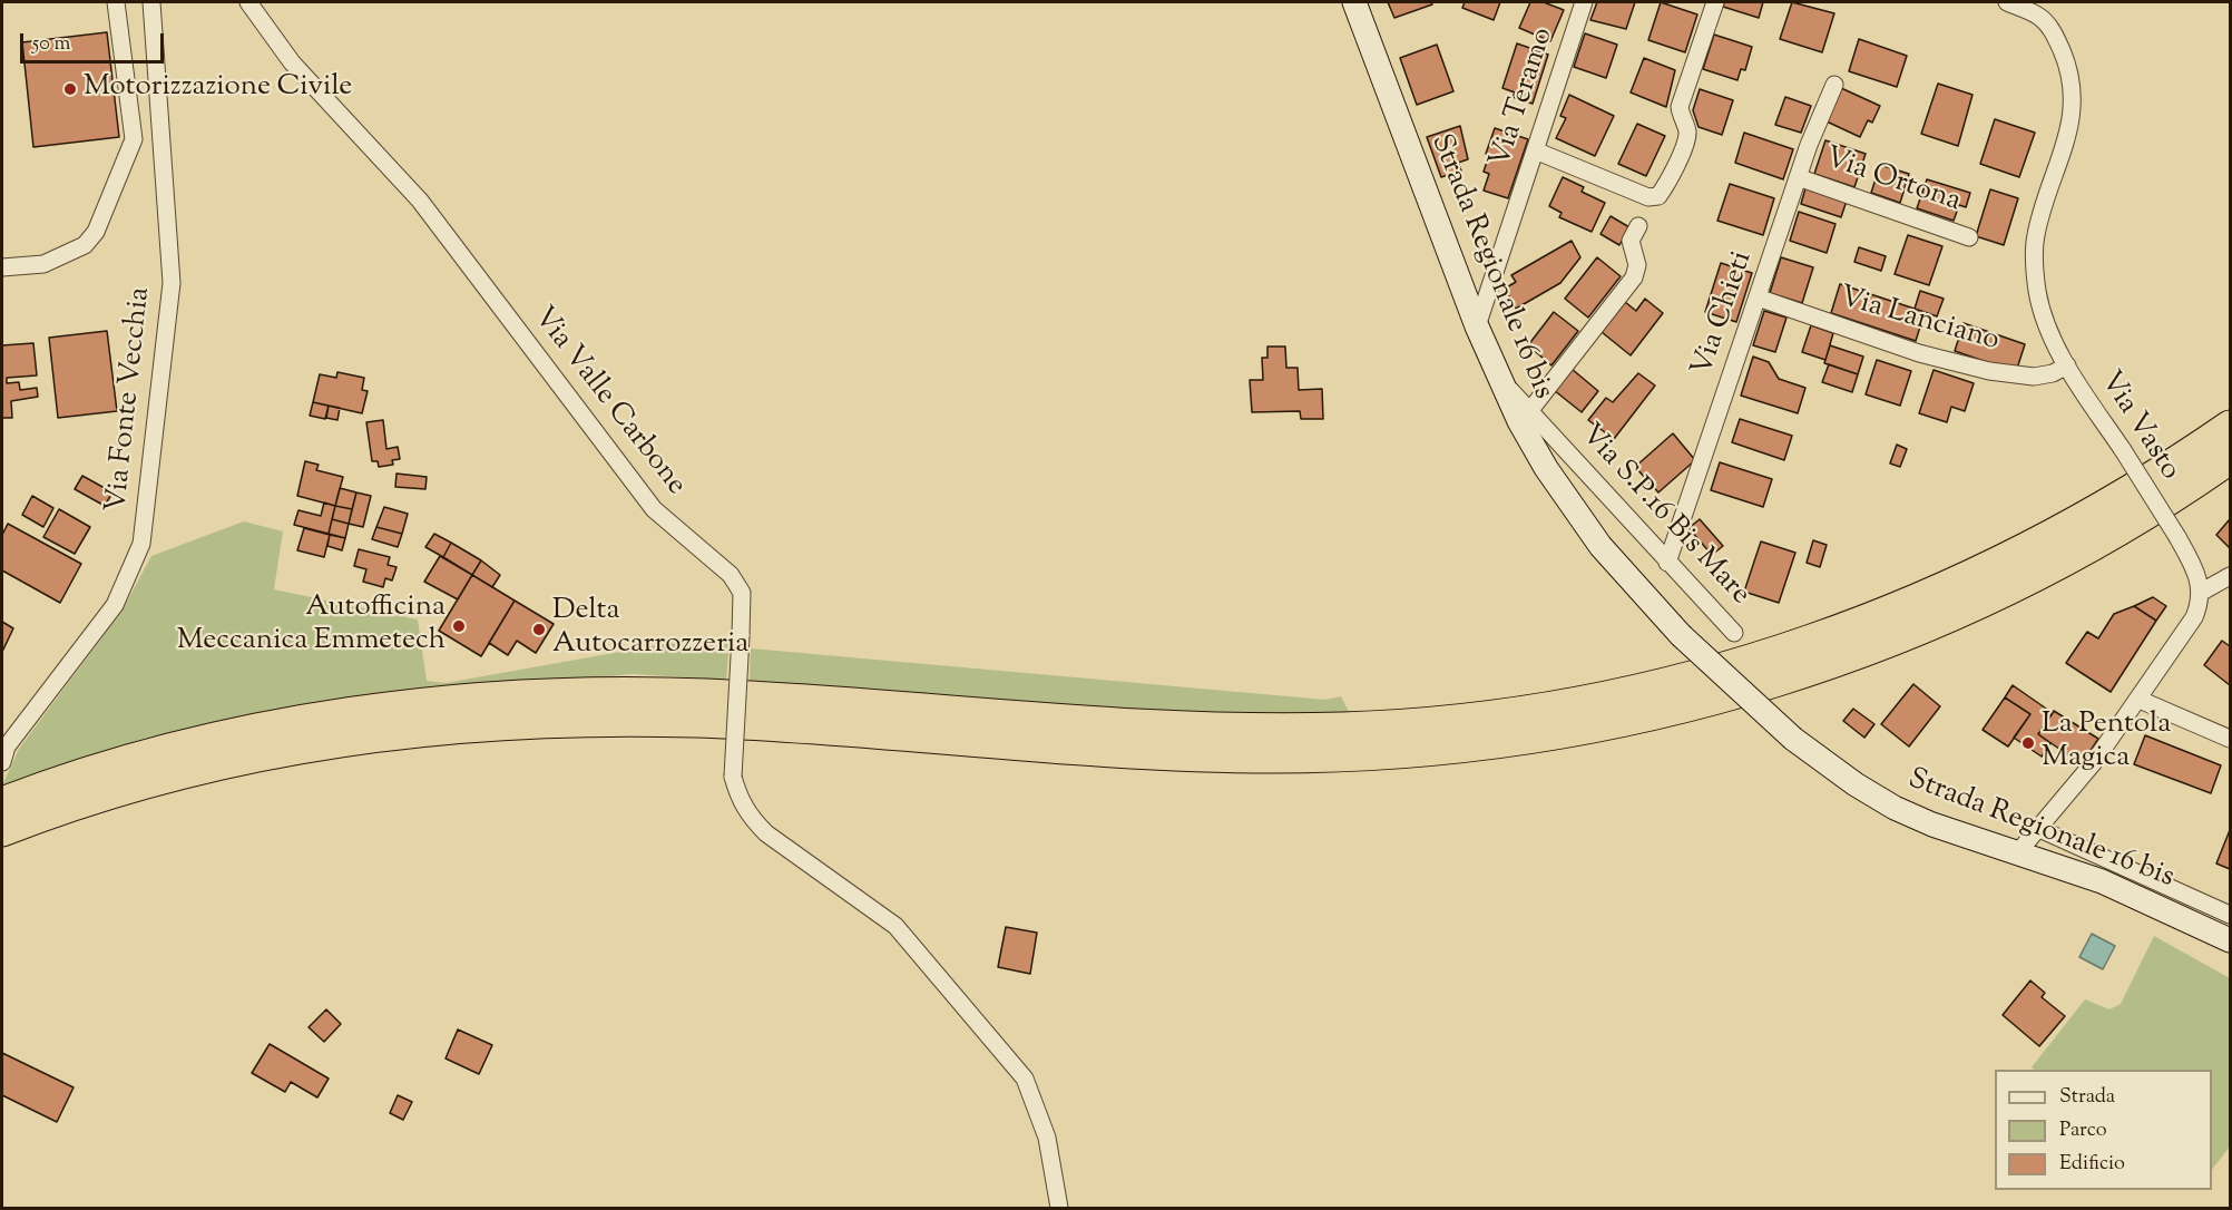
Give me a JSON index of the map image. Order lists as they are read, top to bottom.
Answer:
{
  "streets": {
    "main road": ["Strada Regionale 16 bis"],
    "street": [
      "Via Teramo",
      "Via Ortona",
      "Via Chieti",
      "Via Lanciano",
      "Via Fonte Vecchia",
      "Via Valle Carbone",
      "Via Vasto",
      "Via S.P.16 Bis Mare"
    ]
  },
  "crossings": [
    ["Via Teramo", "Strada Regionale 16 bis"],
    ["Via Ortona", "Via Chieti"],
    ["Strada Regionale 16 bis", "Via S.P.16 Bis Mare"],
    ["Via Chieti", "Via Lanciano"],
    ["Via Chieti", "Via S.P.16 Bis Mare"],
    ["Via Lanciano", "Via Vasto"]
  ],
  "places": [
    "Motorizzazione Civile",
    "Autofficina Meccanica Emmetech",
    "Delta Autocarrozzeria",
    "La Pentola Magica"
  ],
  "legend": ["Strada", "Parco", "Edificio"],
  "scale_bar": "50 m"
}
